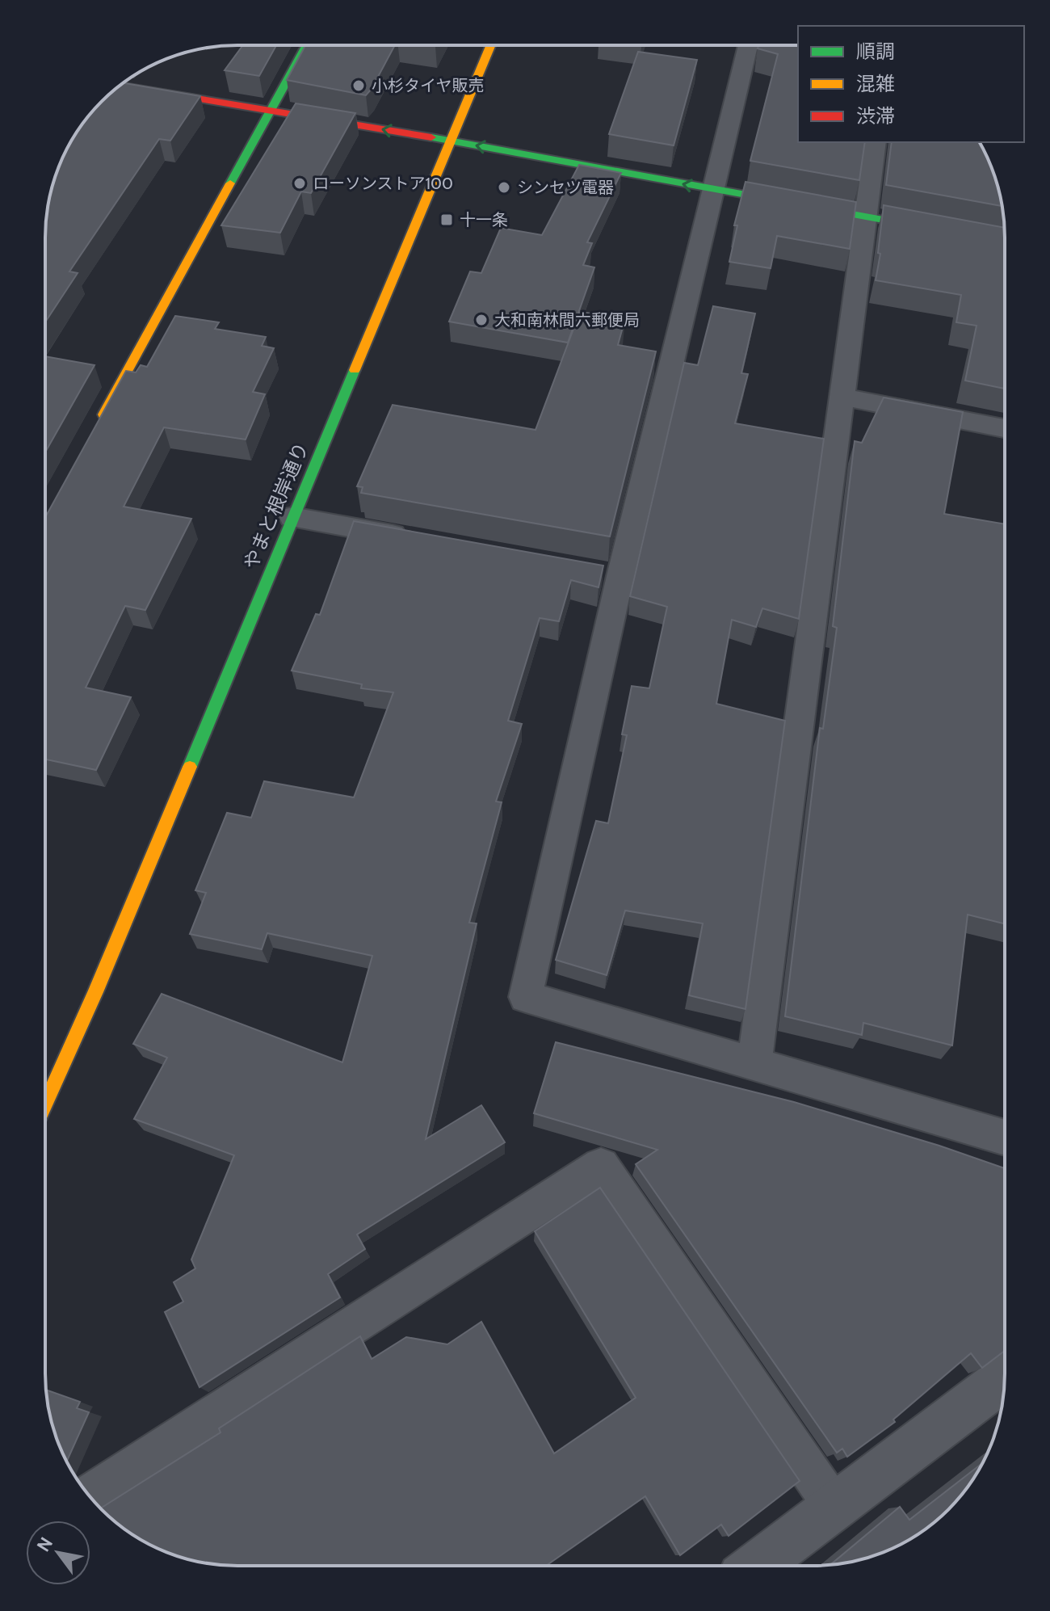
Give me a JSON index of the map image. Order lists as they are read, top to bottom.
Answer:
{
  "streets": {
    "street": ["やまと根岸通り"]
  },
  "places": {
    "other": [
      "小杉タイヤ販売",
      "ローソンストア100",
      "シンセツ電器",
      "大和南林間六郵便局"
    ],
    "transit": ["十一条"]
  },
  "legend": ["順調", "混雑", "渋滞"],
  "north": "top left"
}
